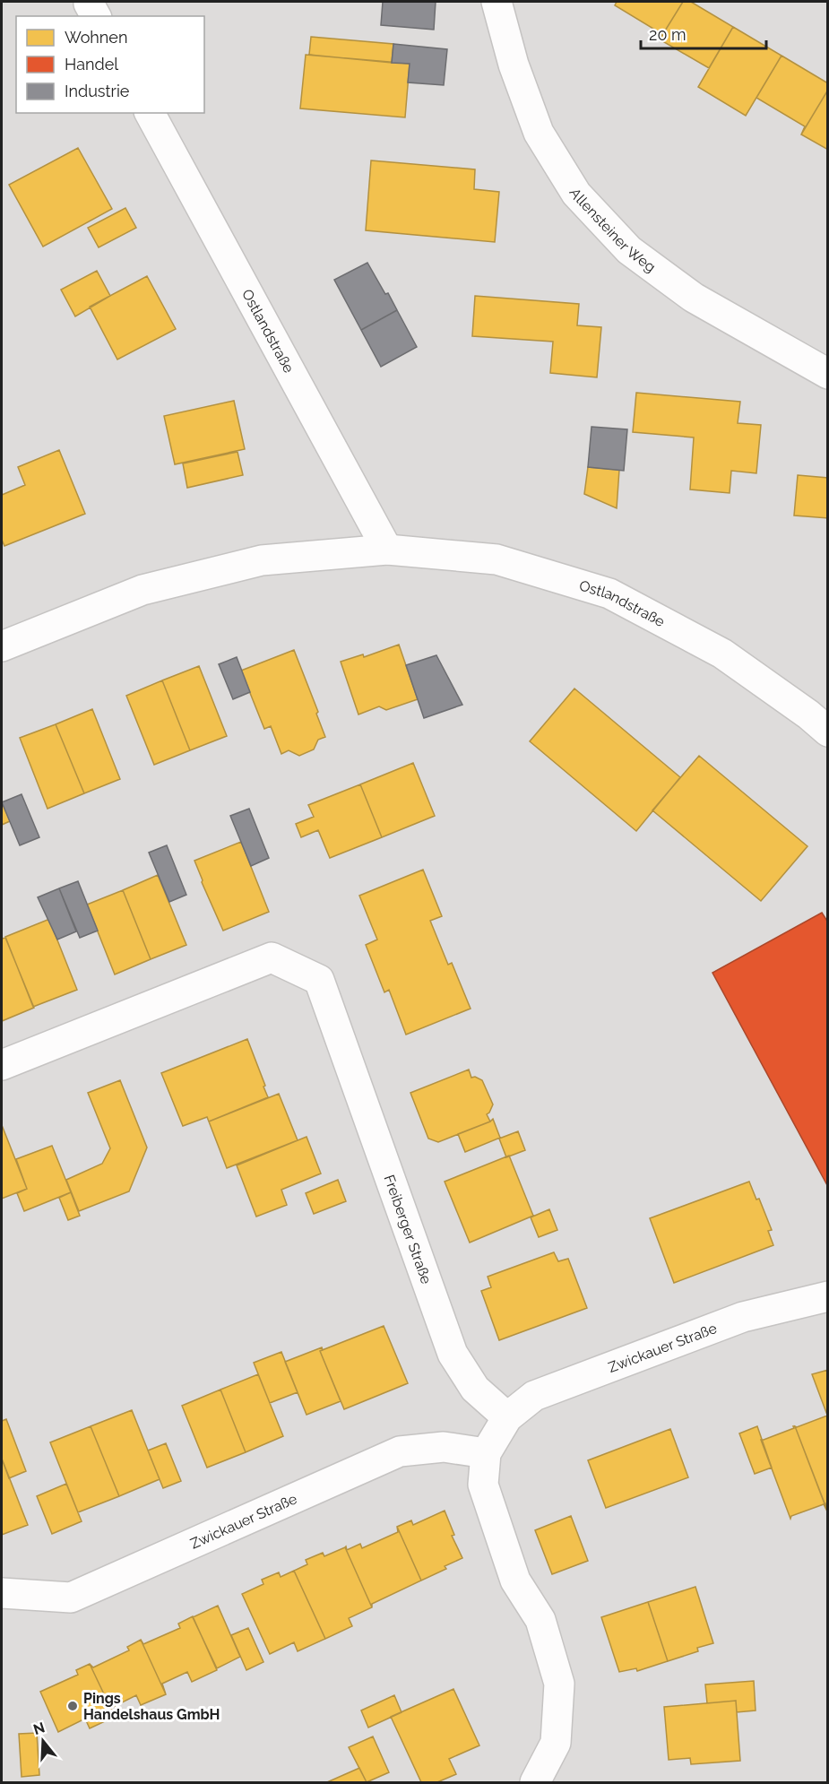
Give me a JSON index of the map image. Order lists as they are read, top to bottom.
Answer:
{
  "streets": {
    "street": [
      "Allensteiner Weg",
      "Ostlandstraße",
      "Freiberger Straße",
      "Zwickauer Straße"
    ]
  },
  "crossings": [
    ["Freiberger Straße", "Zwickauer Straße"]
  ],
  "places": ["Pings Handelshaus GmbH"],
  "legend": ["Wohnen", "Handel", "Industrie"],
  "scale_bar": "20 m",
  "north": "top"
}
